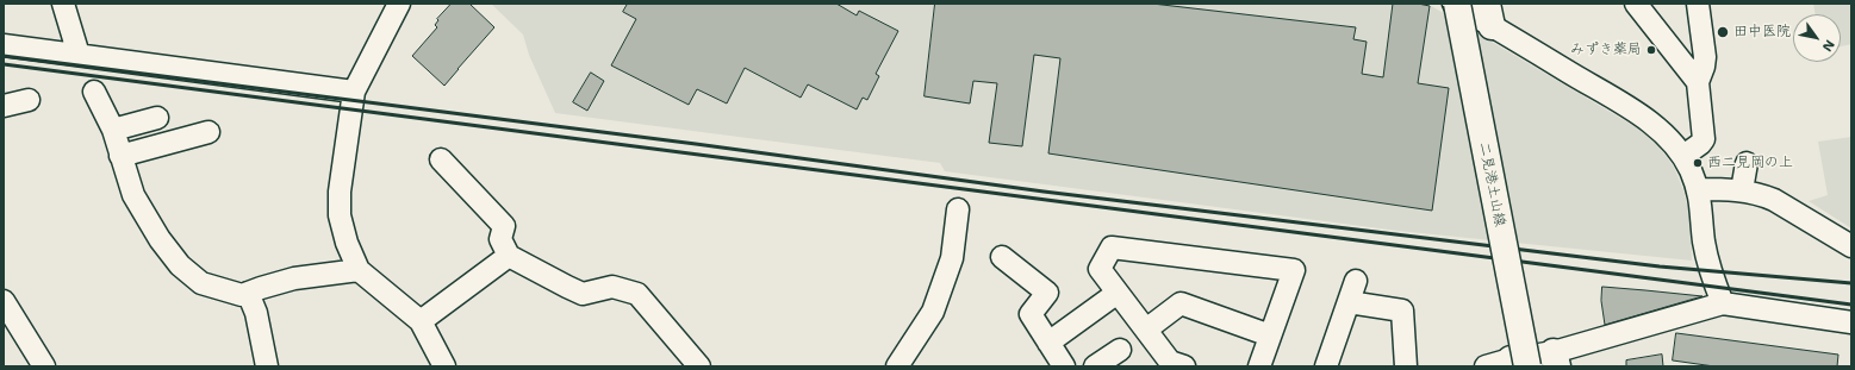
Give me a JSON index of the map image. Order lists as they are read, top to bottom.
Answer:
{
  "streets": {
    "main road": ["二見港土山線"]
  },
  "places": ["田中医院", "みずき薬局", "西二見岡の上"],
  "north": "bottom right"
}
